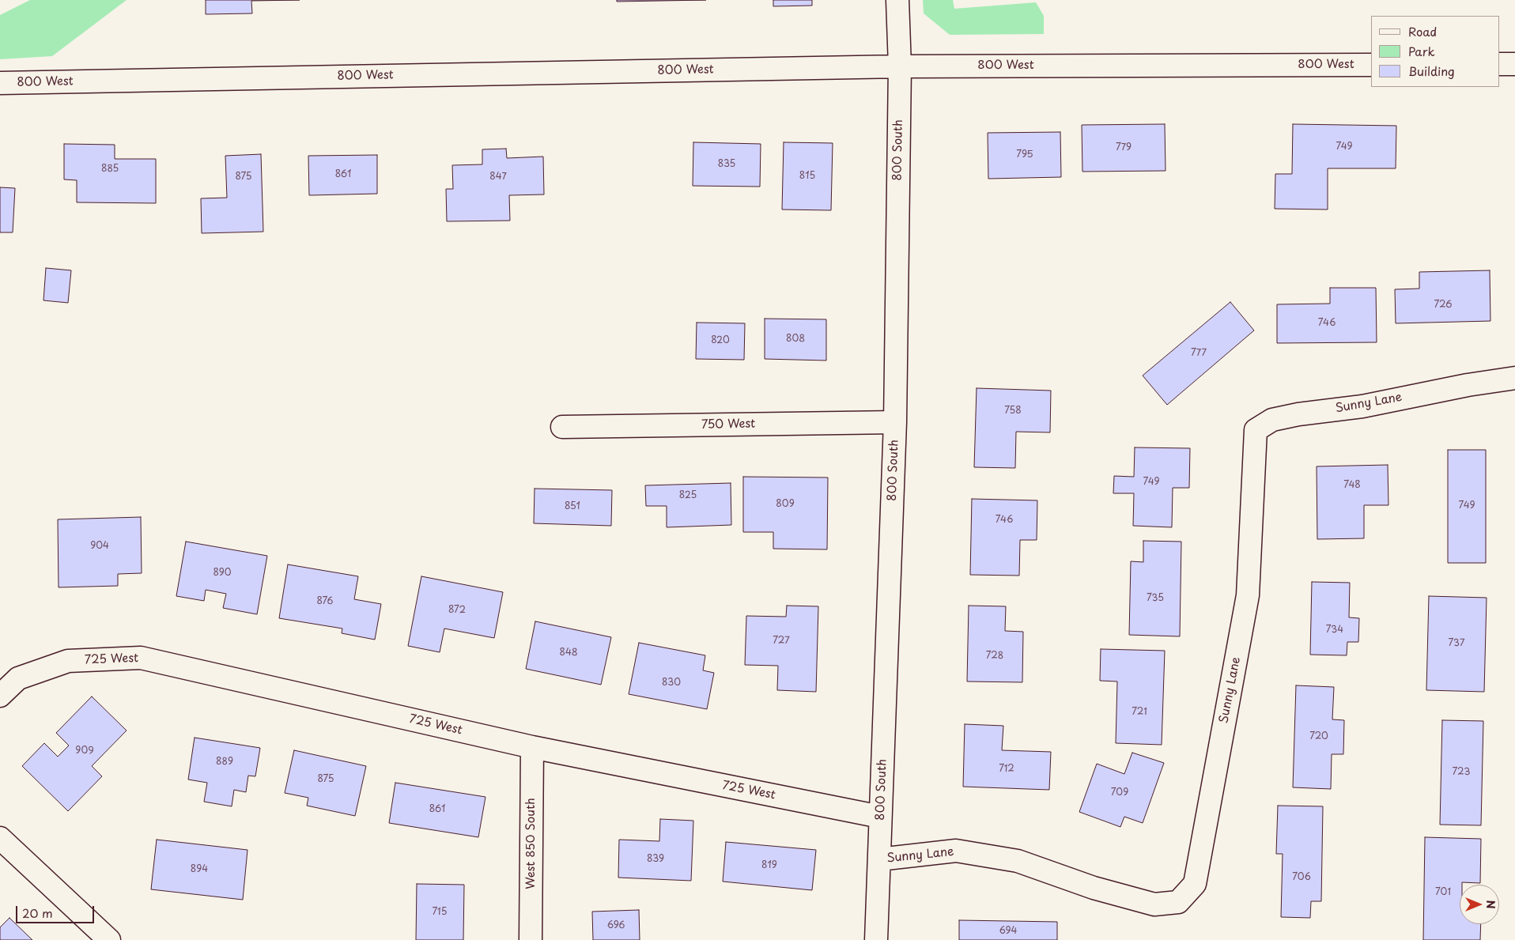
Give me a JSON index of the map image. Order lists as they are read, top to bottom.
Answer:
{
  "streets": {
    "street": [
      "800 West",
      "800 South",
      "Sunny Lane",
      "750 West",
      "725 West",
      "West 850 South"
    ]
  },
  "crossings": [
    ["800 West", "800 South"],
    ["800 South", "Sunny Lane"],
    ["800 South", "750 West"],
    ["800 South", "725 West"],
    ["725 West", "West 850 South"]
  ],
  "house_numbers": [
    "749",
    "779",
    "795",
    "835",
    "885",
    "861",
    "815",
    "875",
    "847",
    "726",
    "746",
    "808",
    "820",
    "777",
    "758",
    "749",
    "748",
    "825",
    "809",
    "749",
    "851",
    "746",
    "904",
    "890",
    "735",
    "876",
    "872",
    "734",
    "727",
    "737",
    "848",
    "728",
    "830",
    "721",
    "720",
    "909",
    "889",
    "712",
    "723",
    "875",
    "709",
    "861",
    "839",
    "819",
    "894",
    "706",
    "701",
    "715",
    "696",
    "694"
  ],
  "legend": ["Road", "Park", "Building"],
  "scale_bar": "20 m",
  "north": "right"
}
